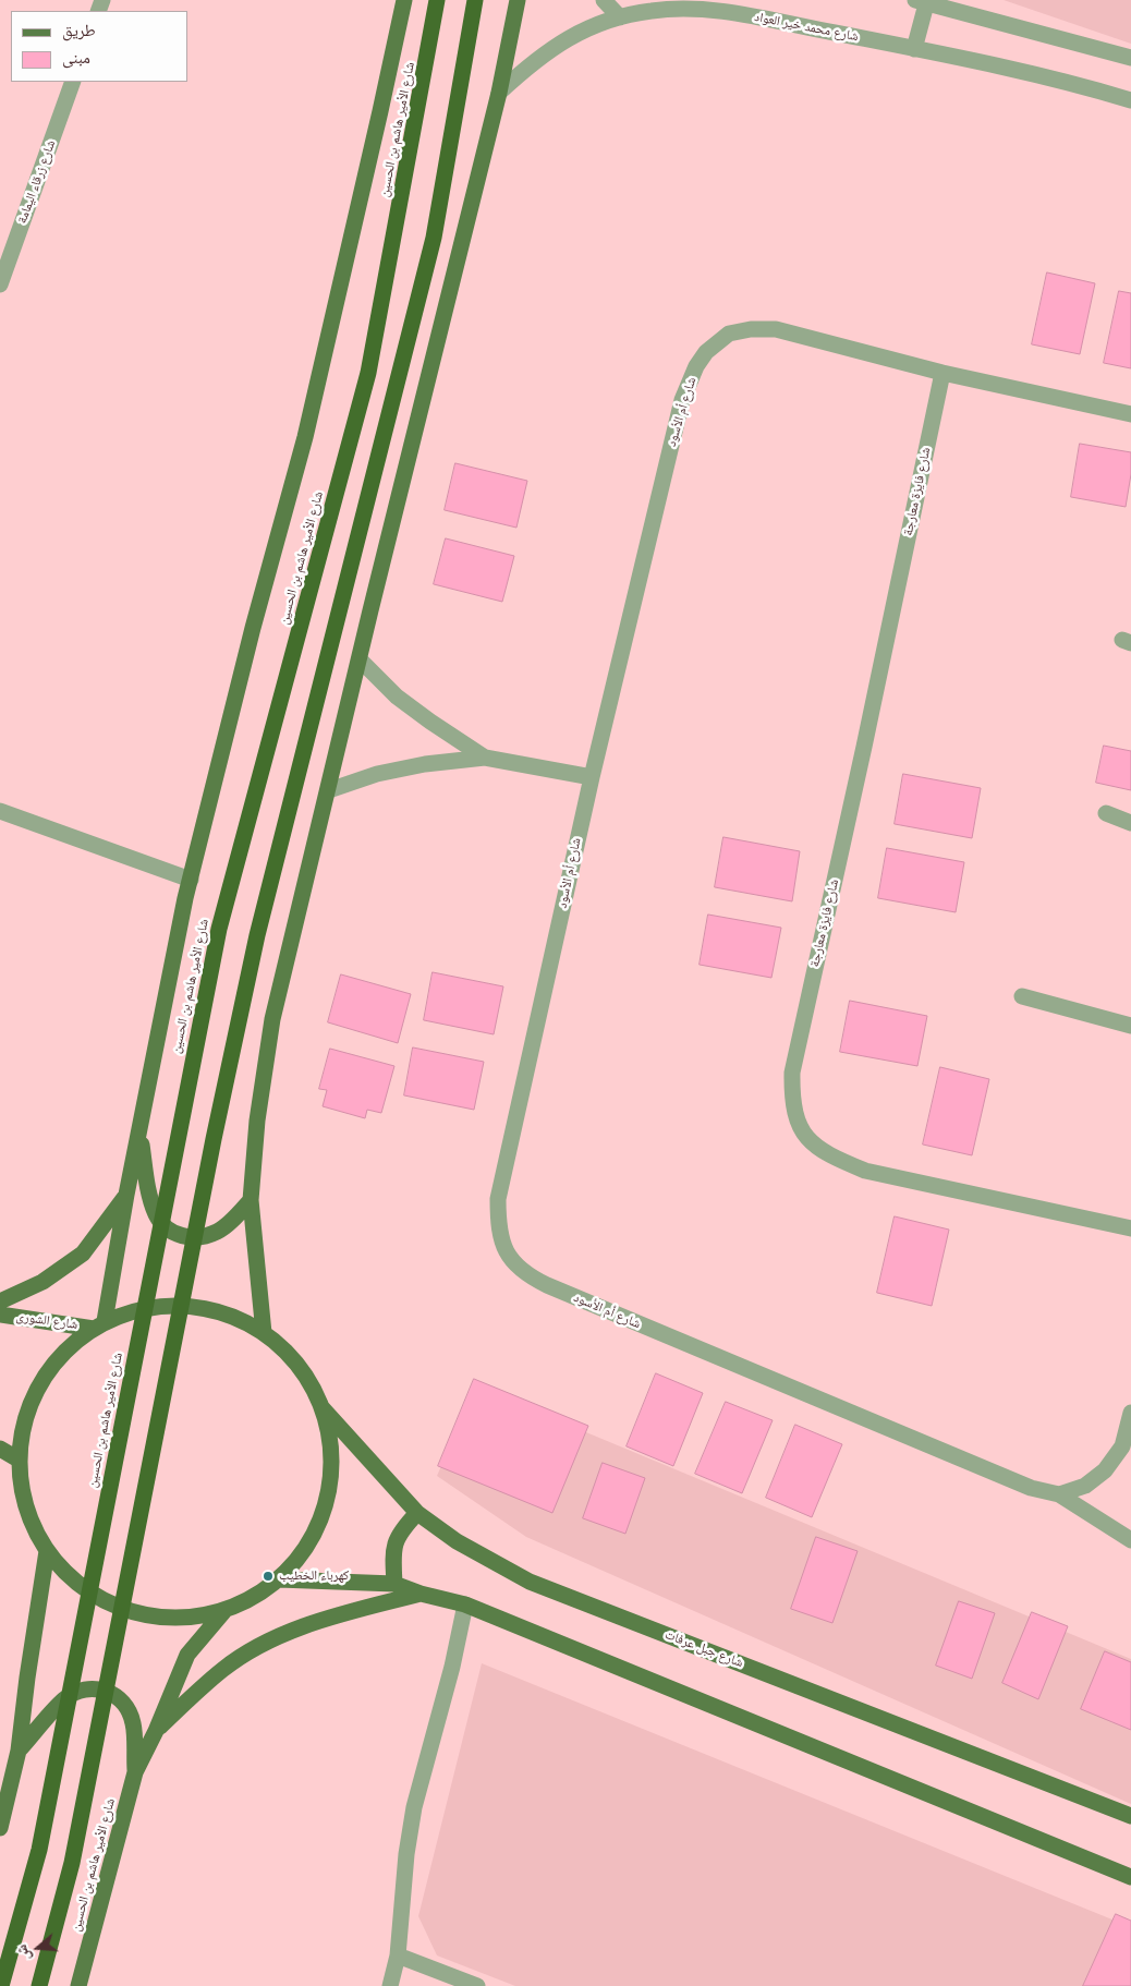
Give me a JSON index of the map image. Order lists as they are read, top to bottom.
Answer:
{
  "streets": {
    "highway": ["شارع الأمير هاشم بن الحسين"],
    "main road": ["شارع الشورى", "شارع جبل عرفات"],
    "street": [
      "شارع محمد خير العواد",
      "شارع زرقاء اليمامة",
      "شارع أم الأسود",
      "شارع فايزة معارجة"
    ]
  },
  "crossings": [
    ["شارع الأمير هاشم بن الحسين", "شارع الشورى"],
    ["شارع أم الأسود", "شارع فايزة معارجة"]
  ],
  "places": ["كهرباء الخطيب"],
  "legend": ["طريق", "مبنى"],
  "north": "left"
}
